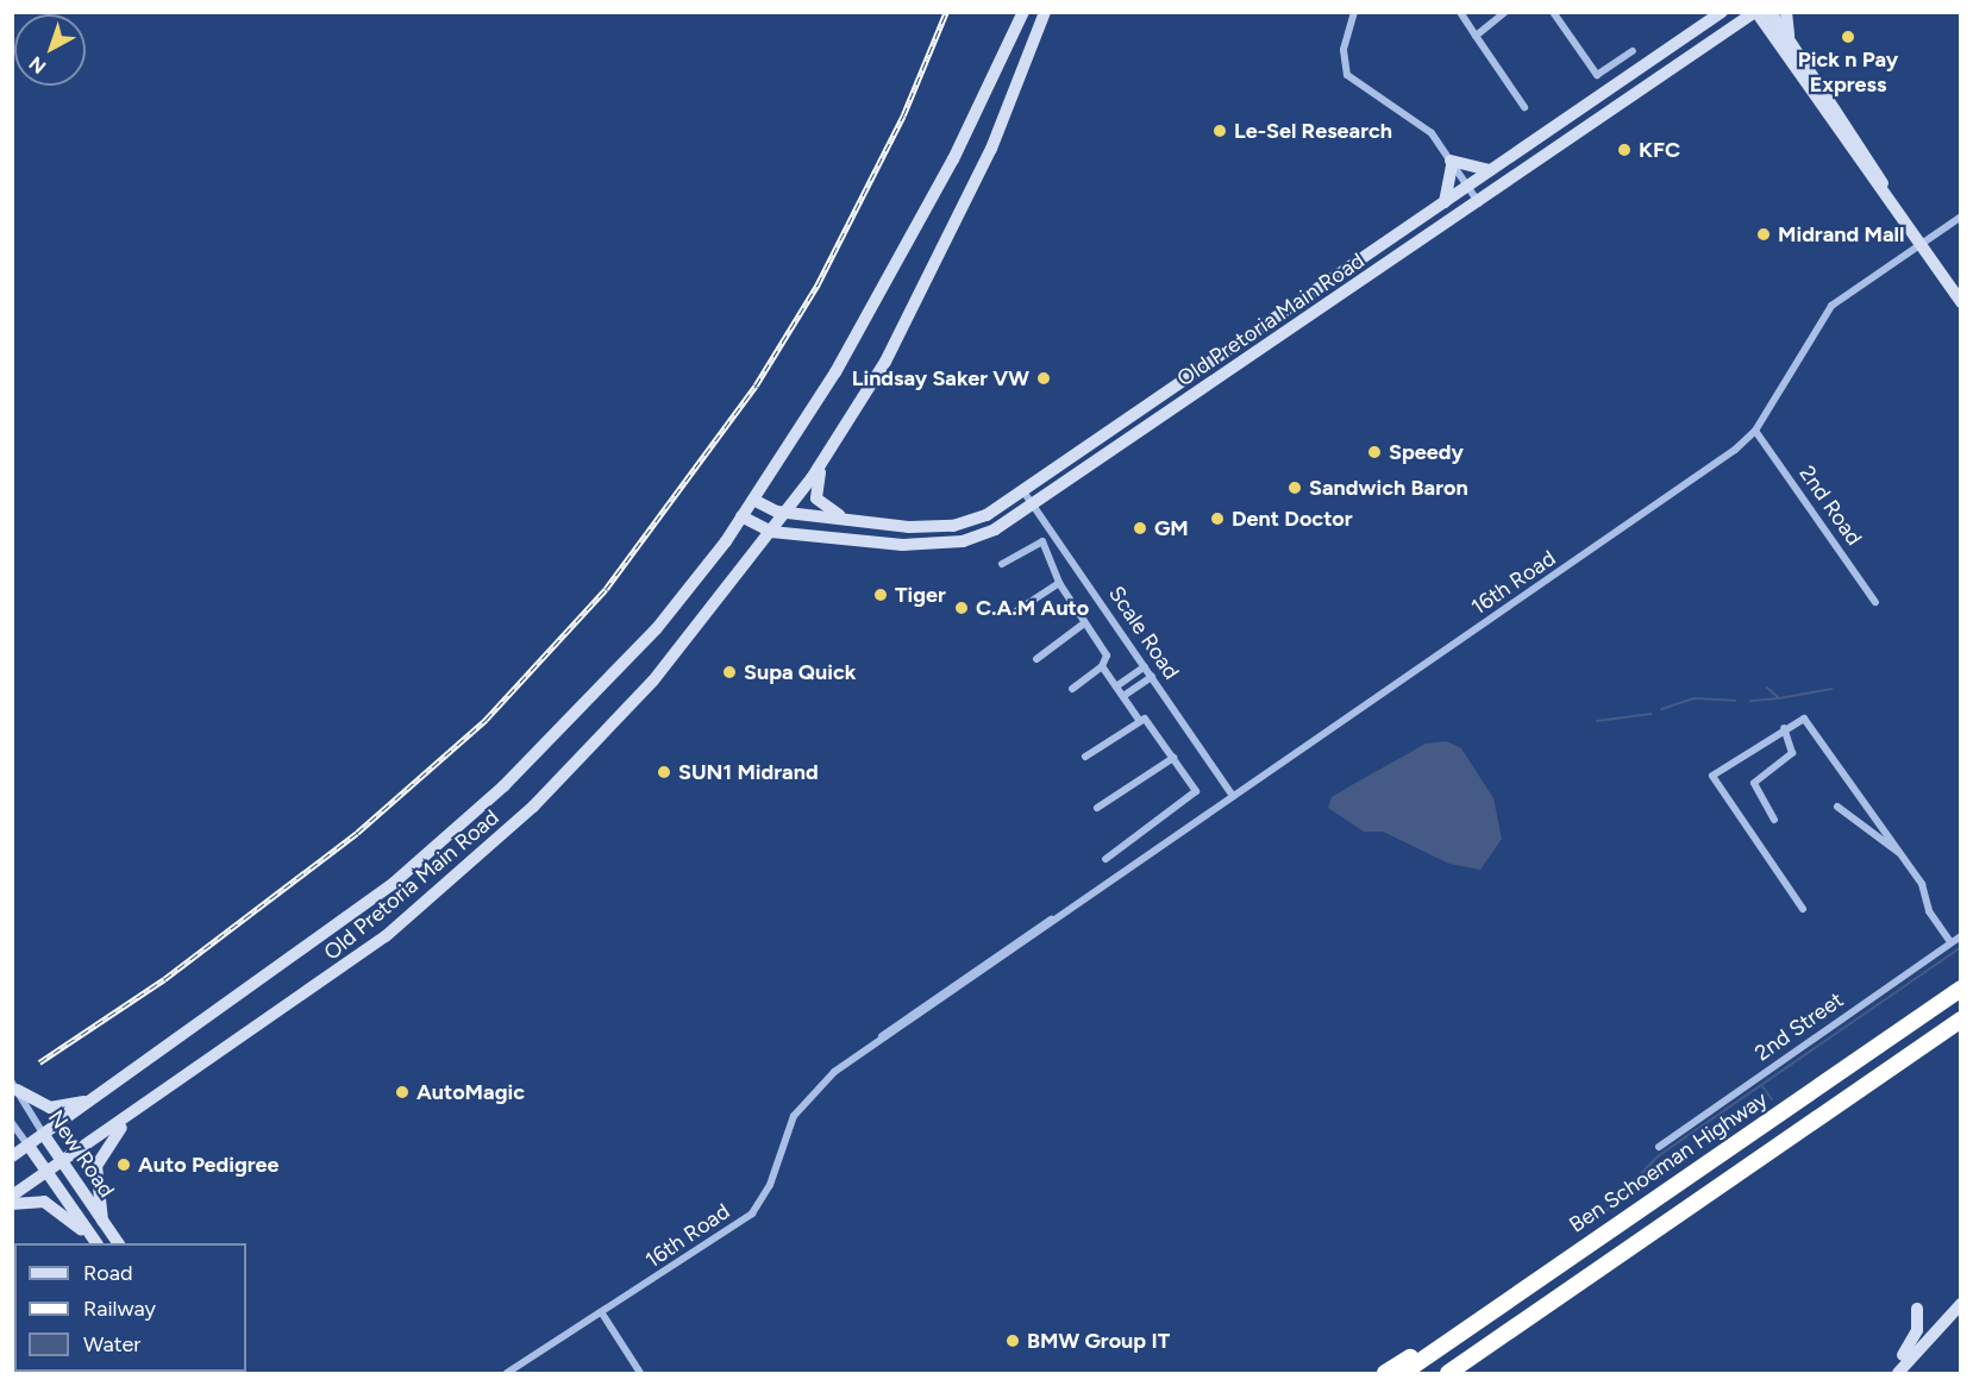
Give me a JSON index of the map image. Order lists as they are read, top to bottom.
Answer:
{
  "streets": {
    "highway": ["Ben Schoeman Highway"],
    "main road": ["Old Pretoria Main Road", "New Road"],
    "street": [
      "2nd Road",
      "16th Road",
      "Scale Road",
      "2nd Street"
    ]
  },
  "crossings": [
    ["Old Pretoria Main Road", "Scale Road"],
    ["Old Pretoria Main Road", "New Road"],
    ["2nd Road", "16th Road"],
    ["16th Road", "Scale Road"]
  ],
  "places": [
    "Pick n Pay Express",
    "Le-Sel Research",
    "KFC",
    "Midrand Mall",
    "Lindsay Saker VW",
    "Speedy",
    "Sandwich Baron",
    "Dent Doctor",
    "GM",
    "Tiger",
    "C.A.M Auto",
    "Supa Quick",
    "SUN1 Midrand",
    "AutoMagic",
    "Auto Pedigree",
    "BMW Group IT"
  ],
  "legend": ["Road", "Railway", "Water"],
  "north": "bottom left"
}
